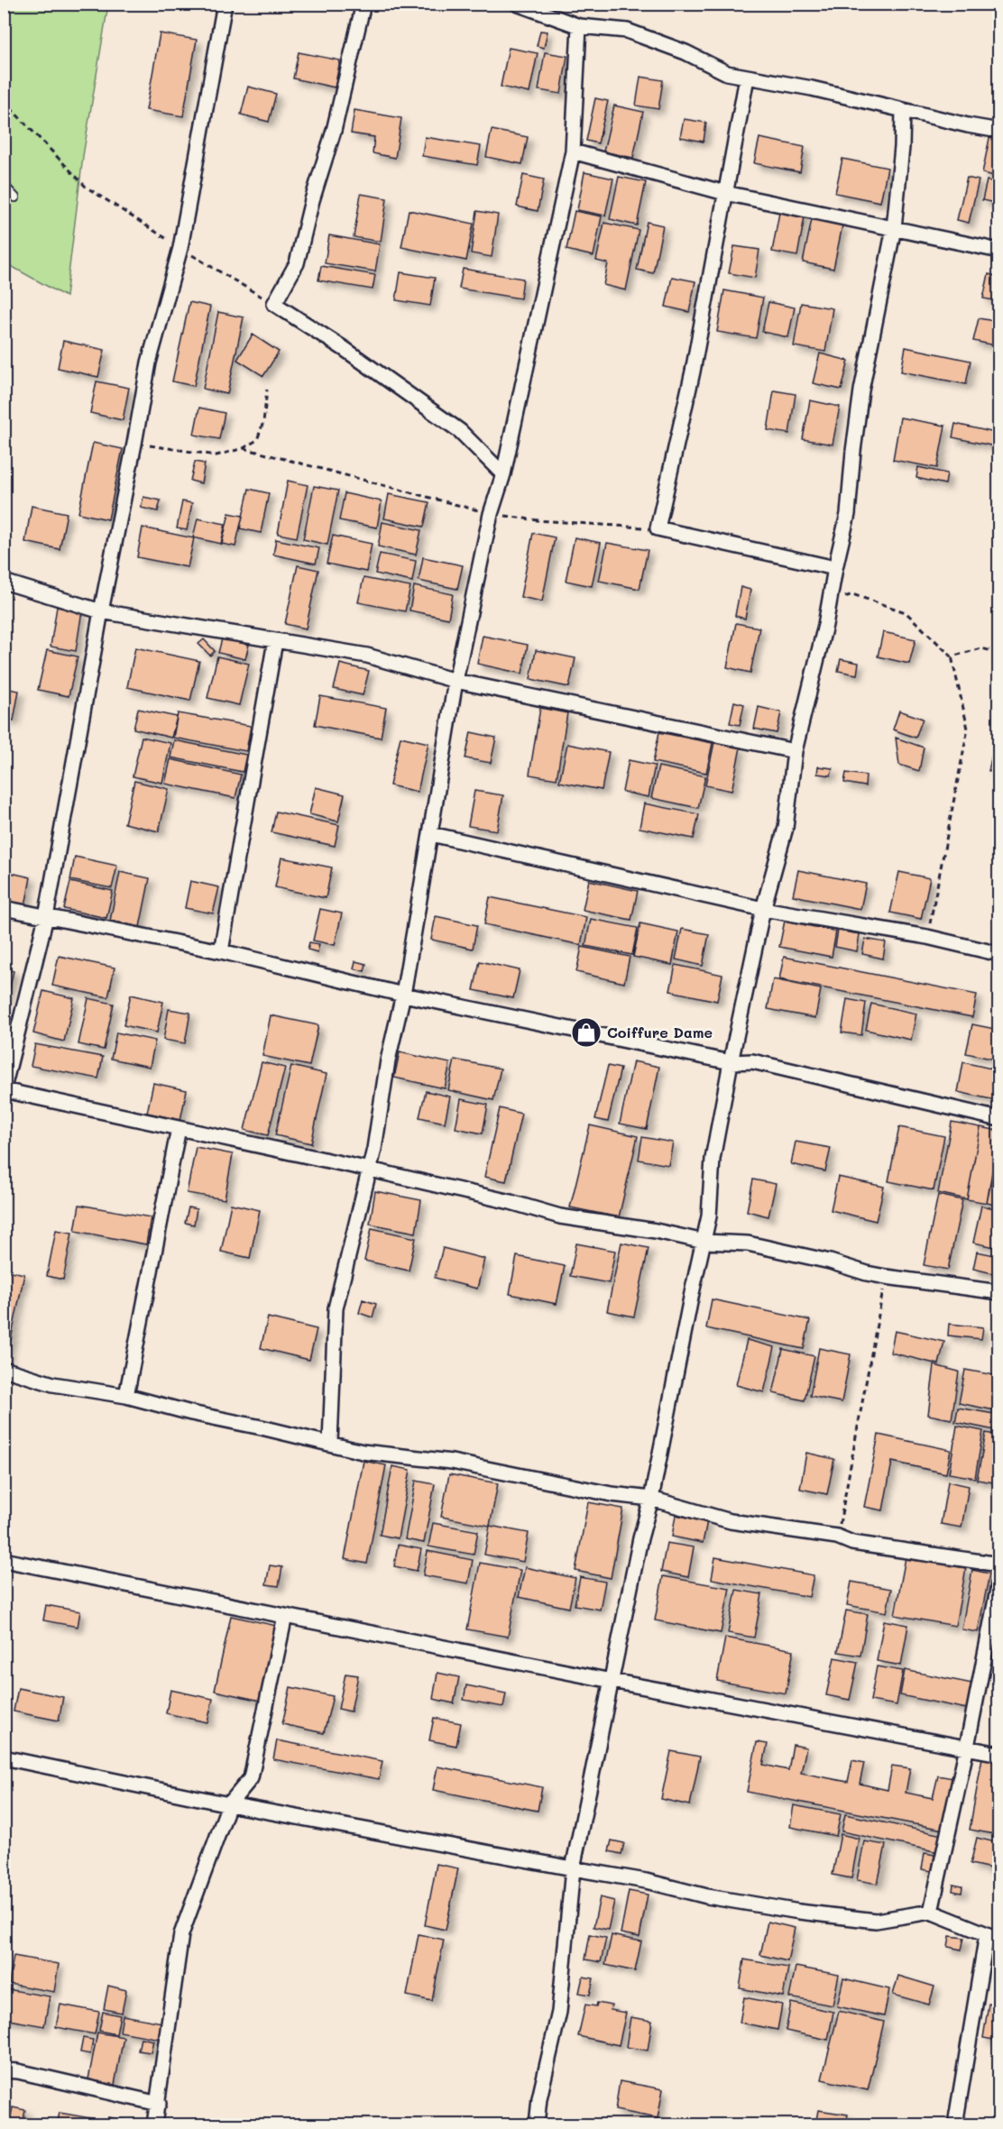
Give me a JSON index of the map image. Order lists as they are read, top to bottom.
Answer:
{
  "places": {
    "shop": ["Coiffure Dame"]
  }
}
